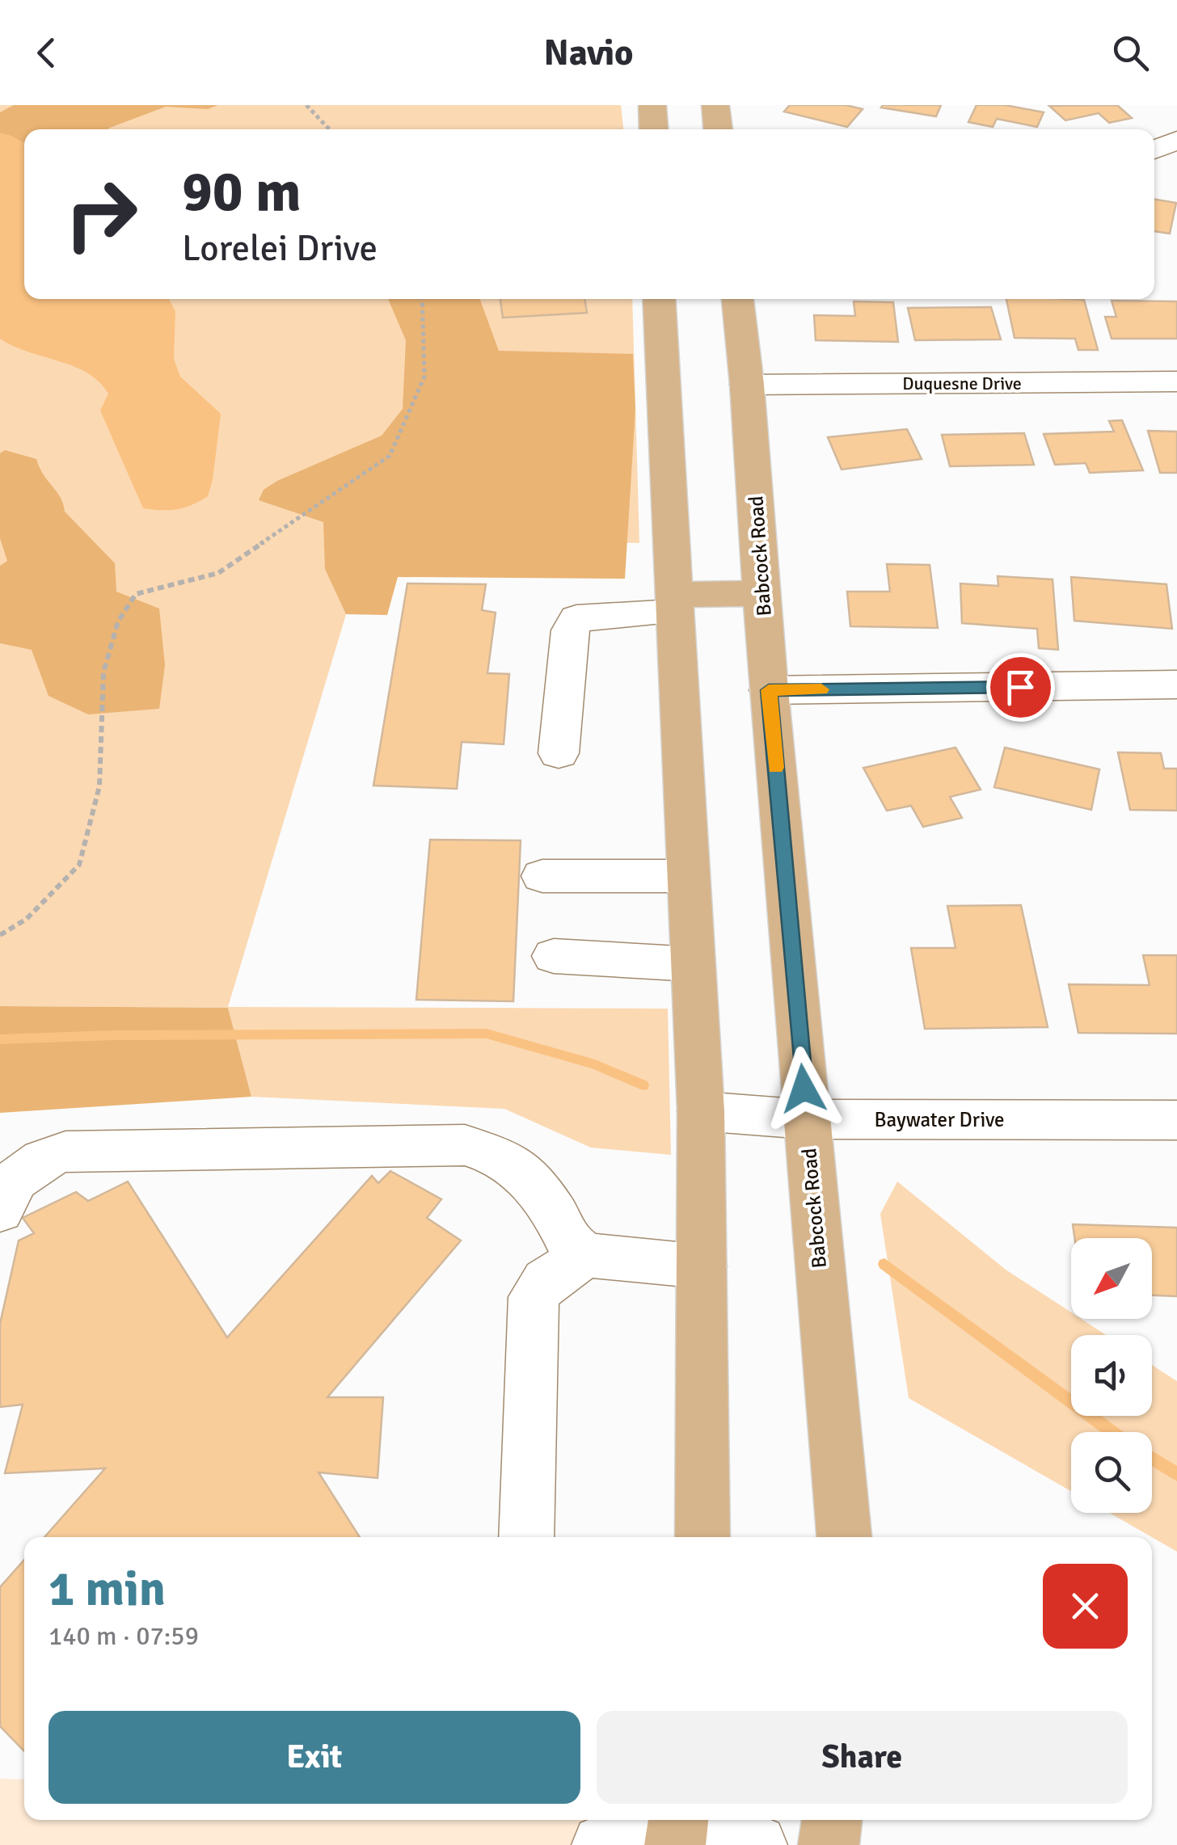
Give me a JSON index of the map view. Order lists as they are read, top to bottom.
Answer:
{
  "streets": {
    "main road": ["Babcock Road"],
    "street": ["Duquesne Drive", "Baywater Drive"]
  },
  "crossings": [
    ["Duquesne Drive", "Babcock Road"],
    ["Babcock Road", "Baywater Drive"]
  ],
  "north": "bottom left",
  "page": {
    "header": "Navio",
    "turn": ["90 m", "Lorelei Drive"],
    "heading": ["1 min", "140 m · 07:59"],
    "buttons": ["Exit", "Share"]
  }
}
